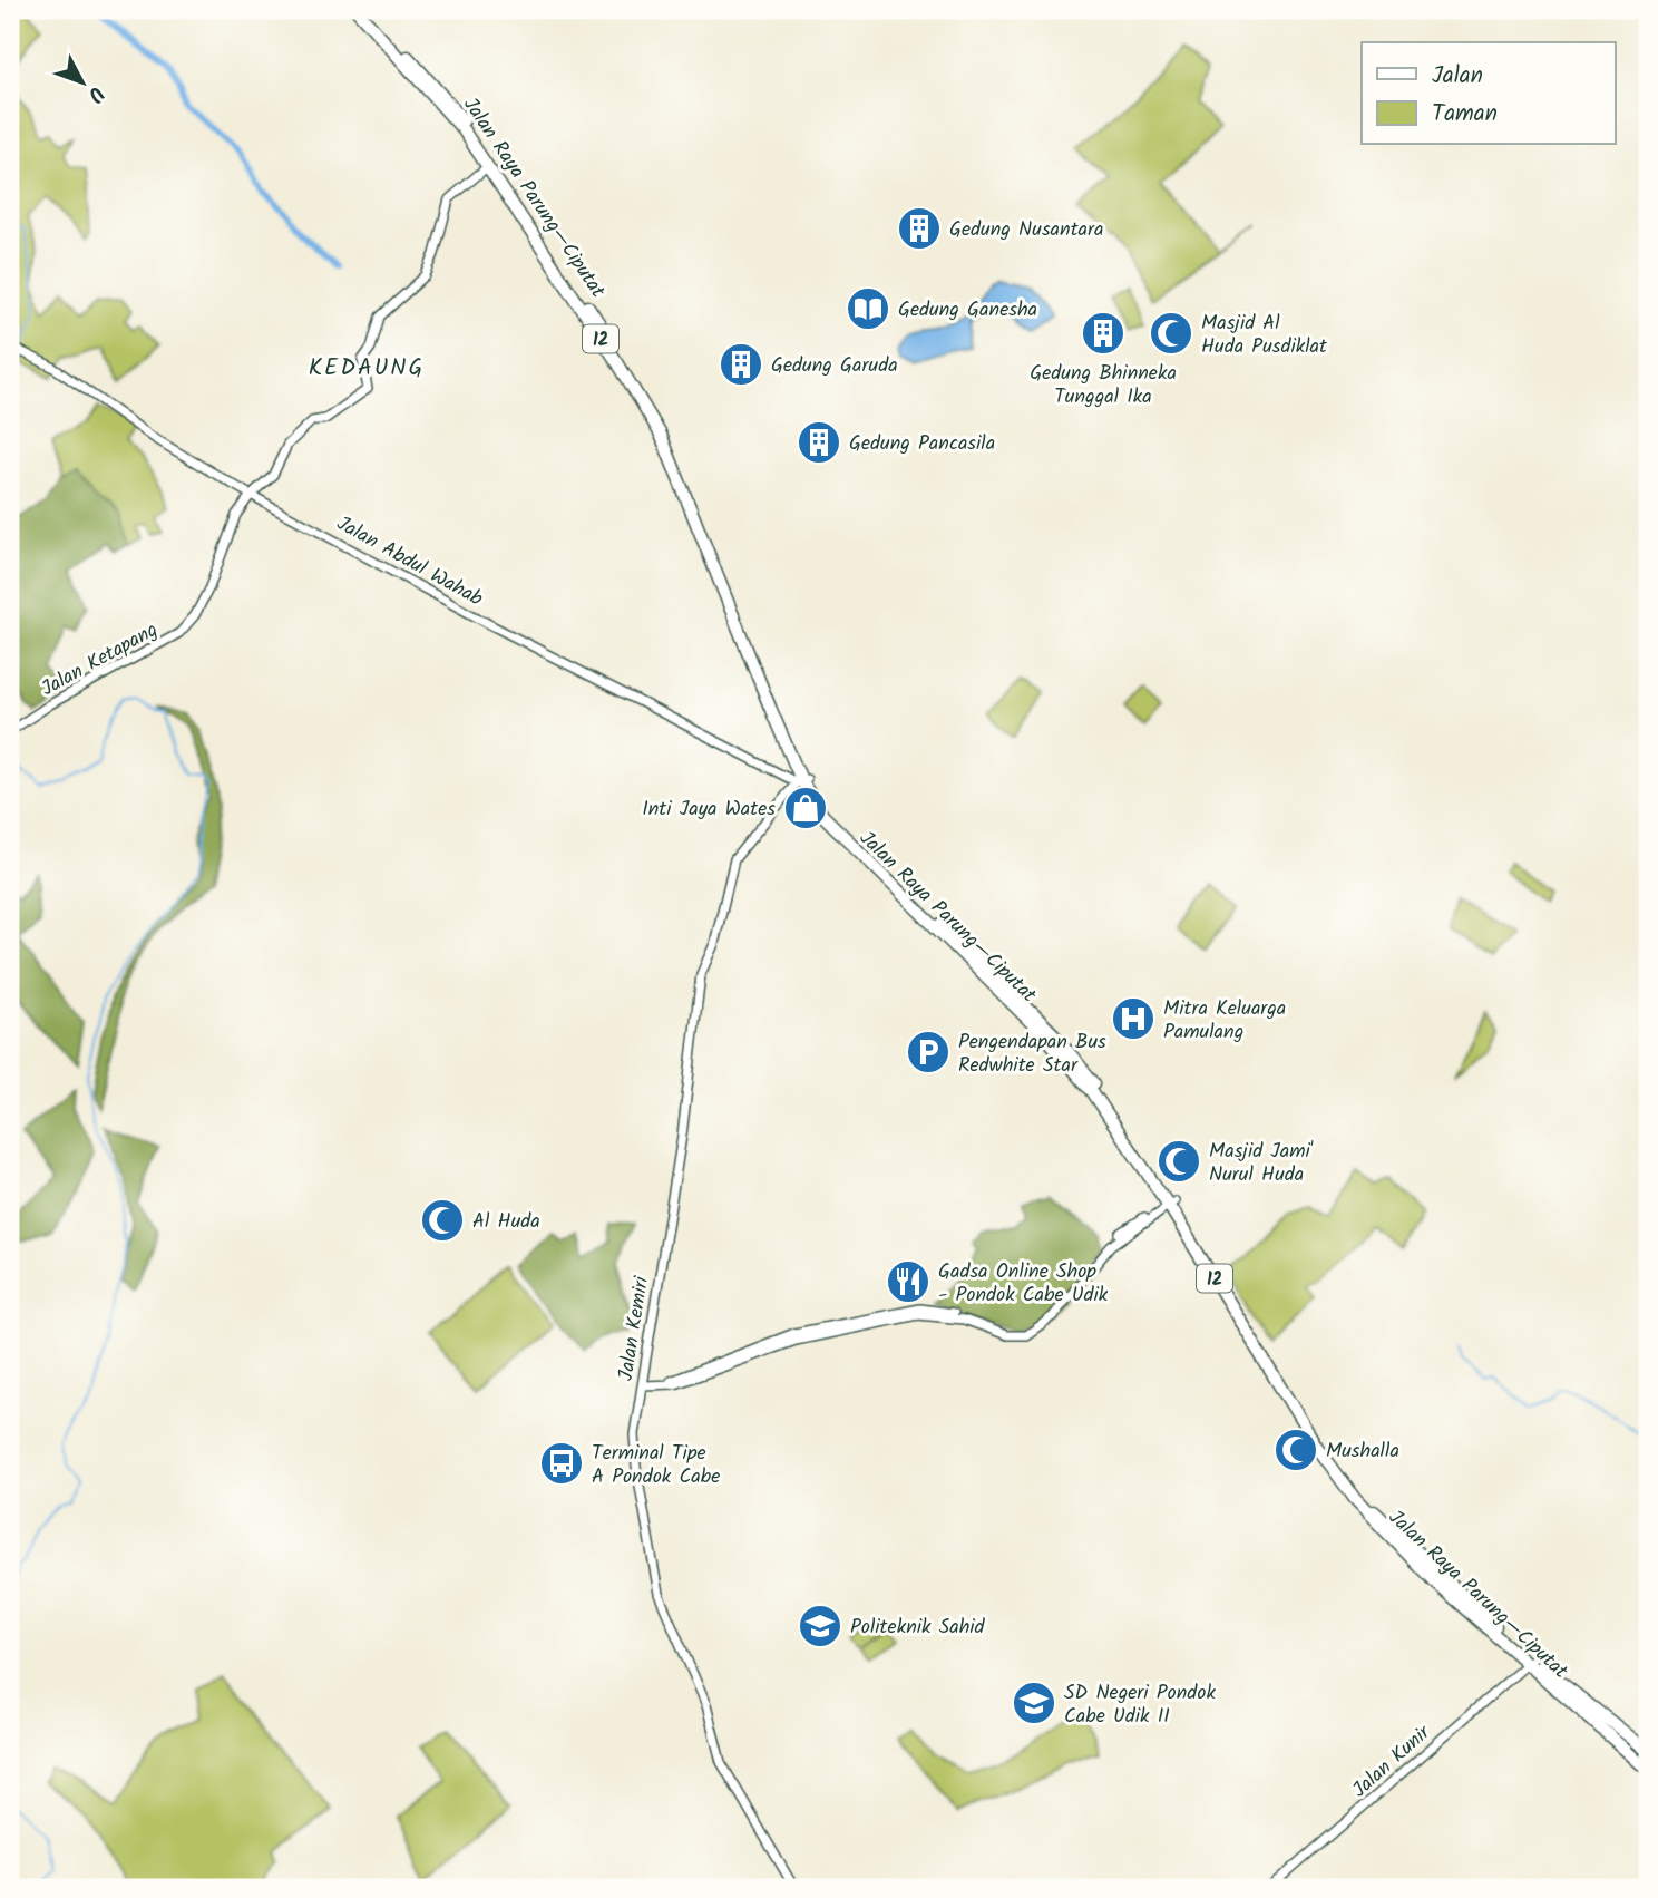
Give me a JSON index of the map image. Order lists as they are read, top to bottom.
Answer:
{
  "streets": {
    "highway": ["Jalan Raya Parung—Ciputat", "12"],
    "street": [
      "Jalan Abdul Wahab",
      "Jalan Ketapang",
      "Jalan Kemiri",
      "Jalan Kunir"
    ]
  },
  "crossings": [
    ["Jalan Raya Parung—Ciputat", "12"],
    ["Jalan Raya Parung—Ciputat", "Jalan Abdul Wahab"],
    ["Jalan Raya Parung—Ciputat", "Jalan Ketapang"],
    ["Jalan Raya Parung—Ciputat", "Jalan Kemiri"],
    ["Jalan Raya Parung—Ciputat", "Jalan Kunir"],
    ["Jalan Abdul Wahab", "Jalan Ketapang"],
    ["Jalan Abdul Wahab", "Jalan Kemiri"]
  ],
  "districts": ["KEDAUNG"],
  "places": {
    "building": [
      "Gedung Nusantara",
      "Gedung Bhinneka Tunggal Ika",
      "Gedung Garuda",
      "Gedung Pancasila"
    ],
    "library": ["Gedung Ganesha"],
    "mosque": [
      "Masjid Al Huda Pusdiklat",
      "Masjid Jami' Nurul Huda",
      "Al Huda",
      "Mushalla"
    ],
    "shop": ["Inti Jaya Wates"],
    "hospital": ["Mitra Keluarga Pamulang"],
    "parking": ["Pengendapan Bus Redwhite Star"],
    "restaurant": ["Gadsa Online Shop - Pondok Cabe Udik"],
    "bus stop": ["Terminal Tipe A Pondok Cabe"],
    "school or university": ["Politeknik Sahid", "SD Negeri Pondok Cabe Udik II"]
  },
  "legend": ["Jalan", "Taman"],
  "north": "bottom right"
}
